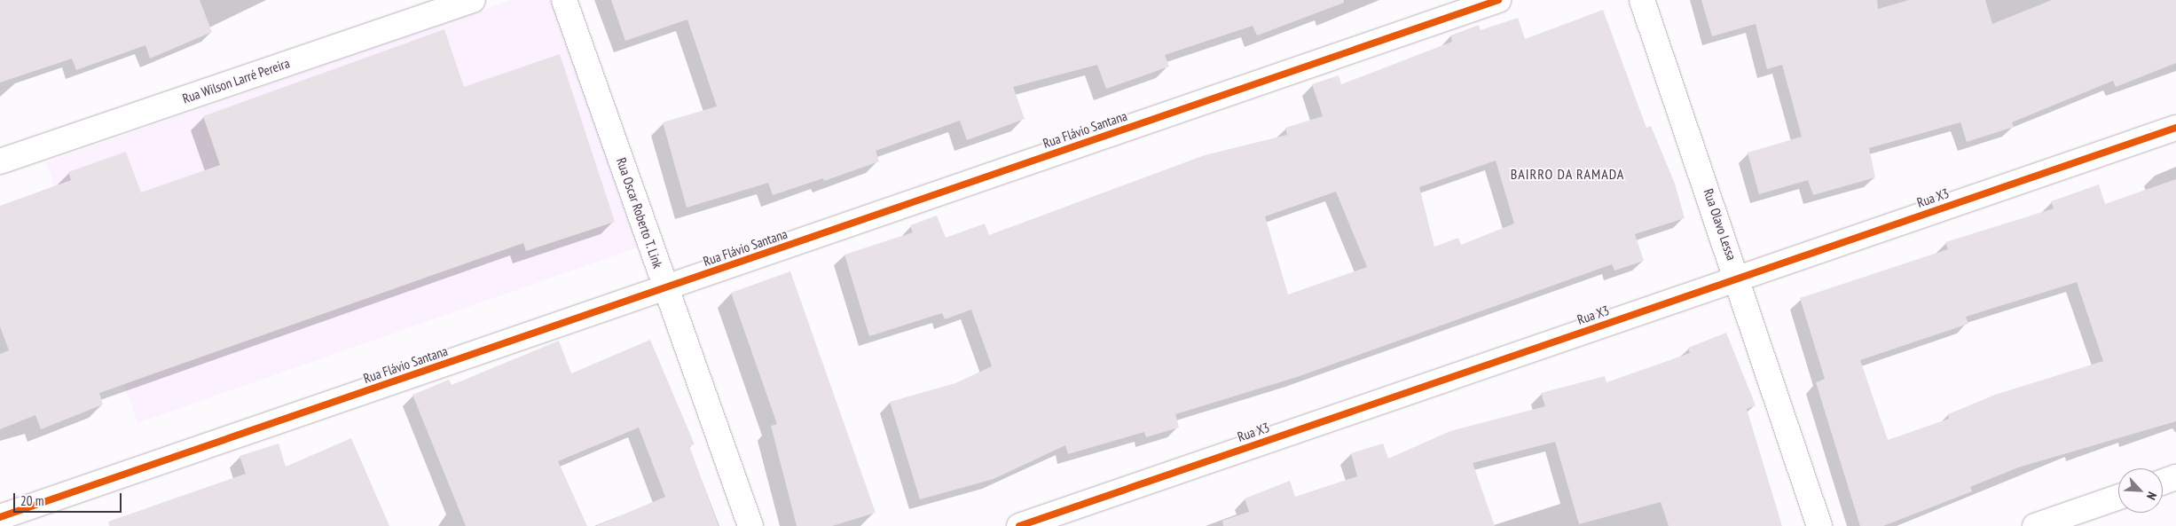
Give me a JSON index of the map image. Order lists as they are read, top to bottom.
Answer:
{
  "streets": {
    "street": [
      "Rua Wilson Larré Pereira",
      "Rua Flávio Santana",
      "Rua X3",
      "Rua Oscar Roberto T. Link",
      "Rua Olavo Lessa"
    ]
  },
  "crossings": [
    ["Rua Flávio Santana", "Rua Oscar Roberto T. Link"],
    ["Rua X3", "Rua Olavo Lessa"]
  ],
  "districts": ["BAIRRO DA RAMADA"],
  "scale_bar": "20 m",
  "north": "bottom right"
}
